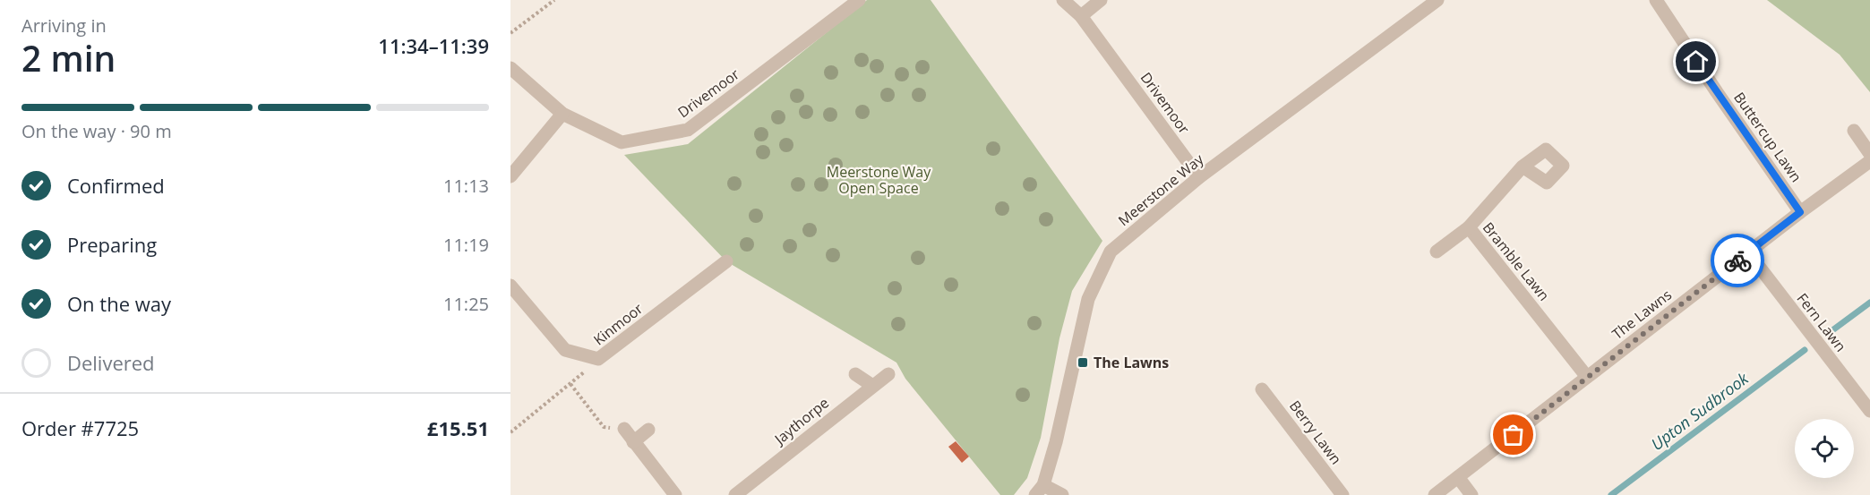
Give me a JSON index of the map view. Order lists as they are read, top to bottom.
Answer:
{
  "streets": {
    "street": [
      "Drivemoor",
      "Buttercup Lawn",
      "Meerstone Way",
      "Bramble Lawn",
      "The Lawns",
      "Fern Lawn",
      "Kinmoor",
      "Jaythorpe",
      "Berry Lawn"
    ]
  },
  "crossings": [
    ["Drivemoor", "Meerstone Way"],
    ["Buttercup Lawn", "The Lawns"],
    ["Bramble Lawn", "The Lawns"],
    ["The Lawns", "Fern Lawn"]
  ],
  "water": ["Upton Sudbrook"],
  "parks": ["Meerstone Way Open Space"],
  "places": {
    "transit": ["The Lawns"]
  },
  "page": {
    "heading": ["2 min", "Arriving in", "11:34–11:39"],
    "panel": ["Order #7725", "£15.51"],
    "bar": "On the way · 90 m",
    "list": [
      ["Confirmed", "11:13"],
      ["Preparing", "11:19"],
      ["On the way", "11:25"],
      "Delivered"
    ]
  }
}
